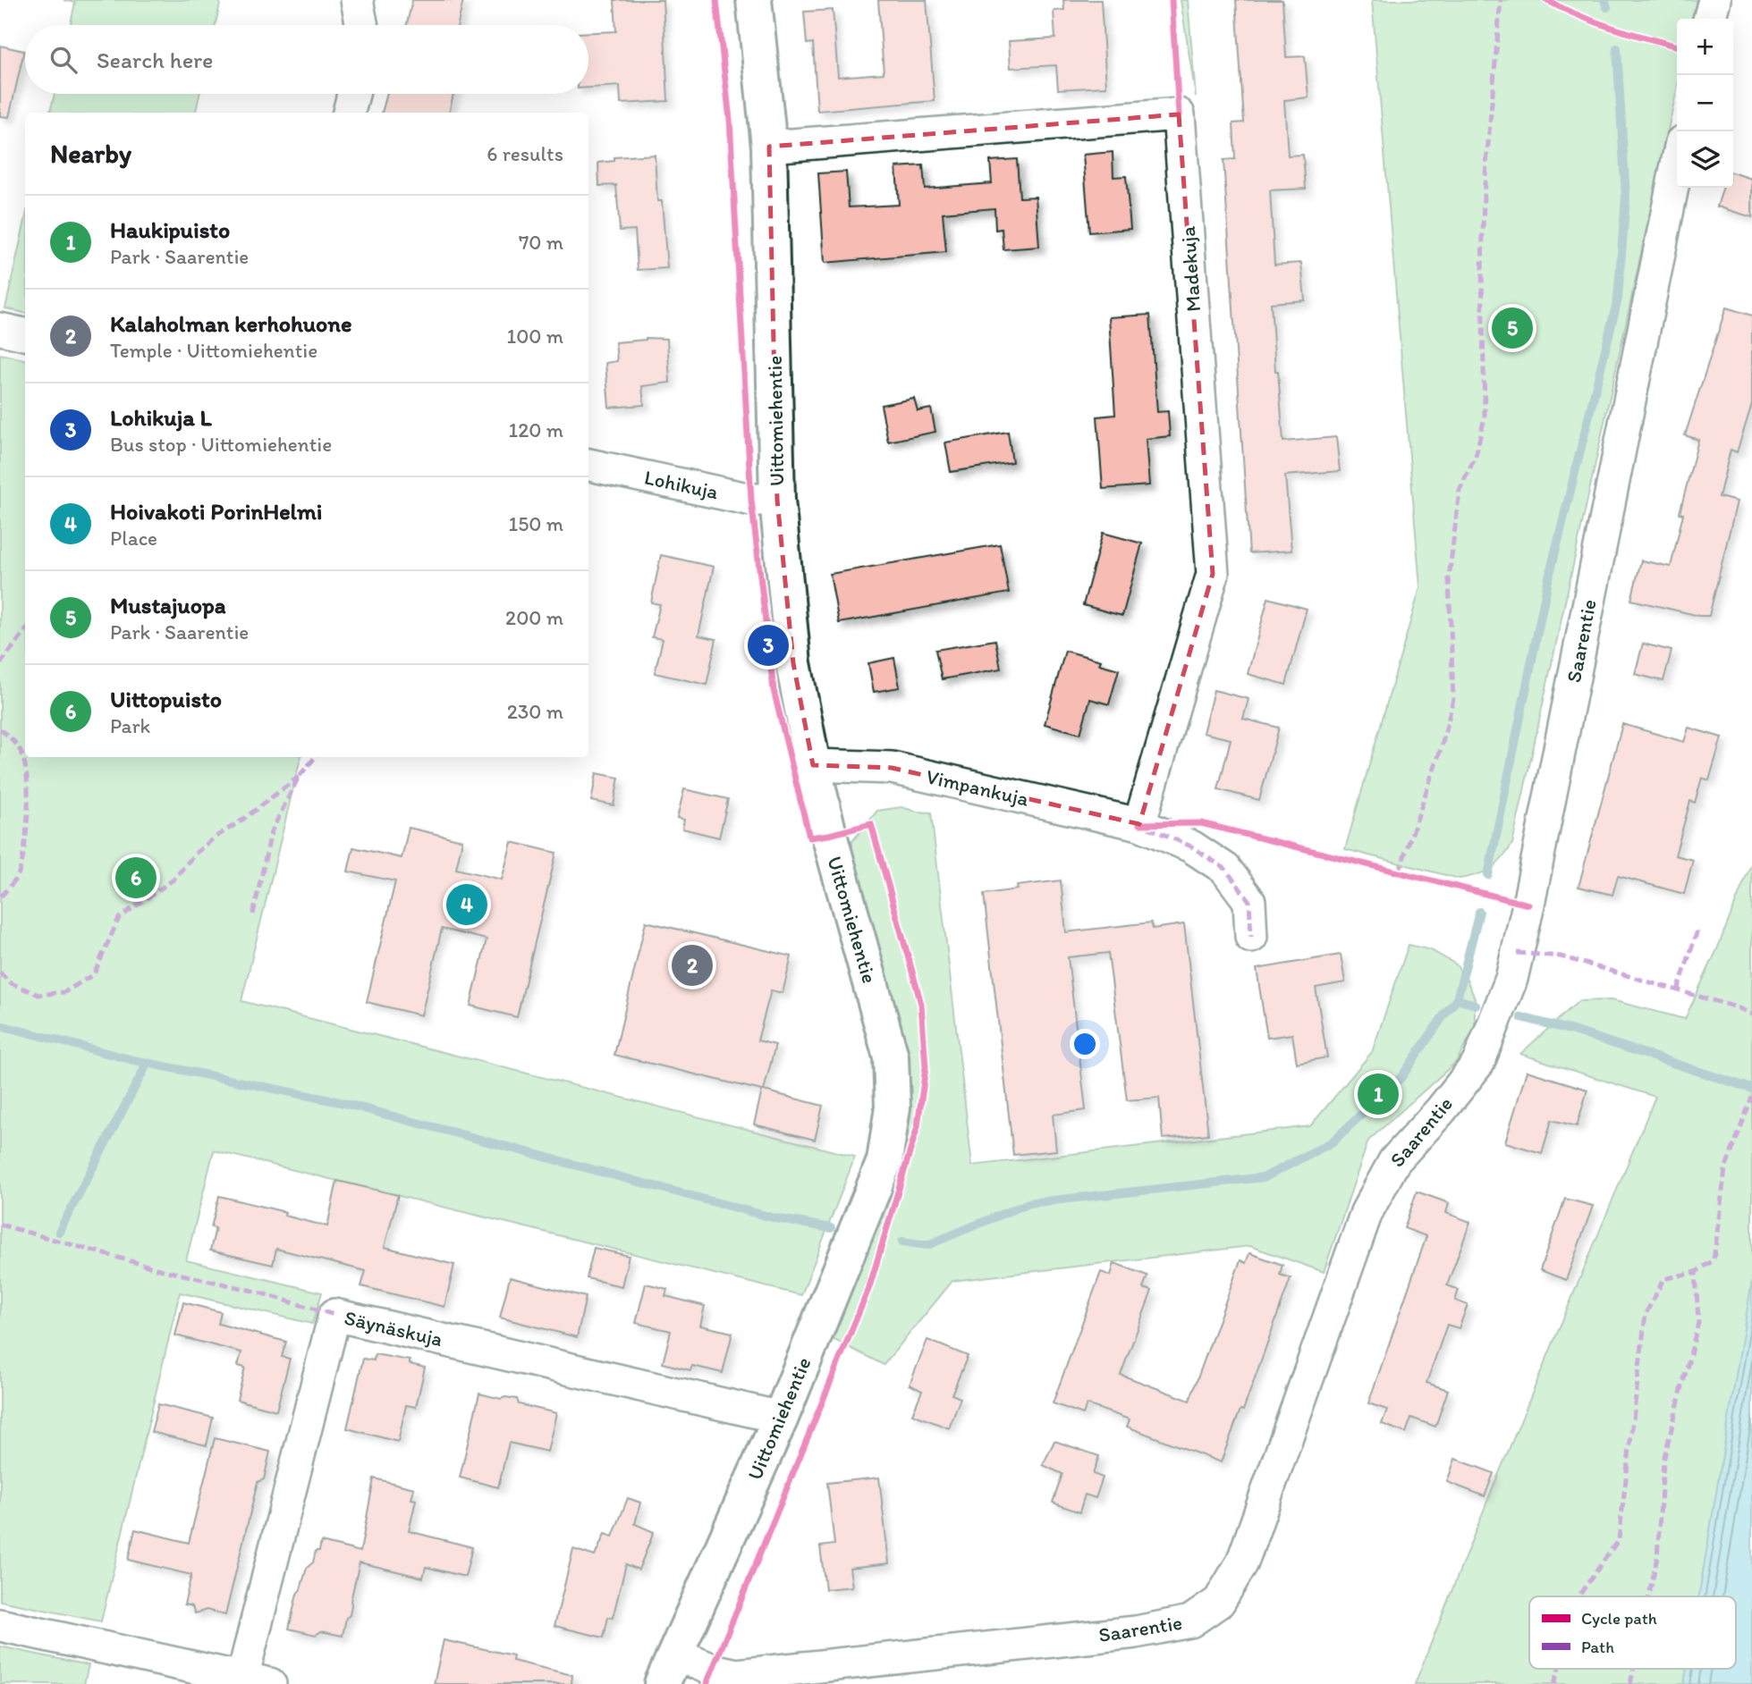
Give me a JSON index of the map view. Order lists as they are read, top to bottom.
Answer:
{
  "streets": {
    "street": [
      "Madekuja",
      "Uittomiehentie",
      "Lohikuja",
      "Saarentie",
      "Vimpankuja",
      "Säynäskuja"
    ]
  },
  "crossings": [
    ["Madekuja", "Uittomiehentie"],
    ["Madekuja", "Vimpankuja"],
    ["Uittomiehentie", "Lohikuja"],
    ["Uittomiehentie", "Saarentie"],
    ["Uittomiehentie", "Vimpankuja"],
    ["Uittomiehentie", "Säynäskuja"]
  ],
  "legend": ["Cycle path", "Path"],
  "page": {
    "map_buttons": ["+", "−"],
    "search": "Search here",
    "heading": ["Nearby", "6 results"],
    "list": [
      {
        "mark": "1",
        "name": "Haukipuisto",
        "note": "Park · Saarentie",
        "value": "70 m"
      },
      {
        "mark": "2",
        "name": "Kalaholman kerhohuone",
        "note": "Temple · Uittomiehentie",
        "value": "100 m"
      },
      {
        "mark": "3",
        "name": "Lohikuja L",
        "note": "Bus stop · Uittomiehentie",
        "value": "120 m"
      },
      {
        "mark": "4",
        "name": "Hoivakoti PorinHelmi",
        "note": "Place",
        "value": "150 m"
      },
      {
        "mark": "5",
        "name": "Mustajuopa",
        "note": "Park · Saarentie",
        "value": "200 m"
      },
      {
        "mark": "6",
        "name": "Uittopuisto",
        "note": "Park",
        "value": "230 m"
      }
    ],
    "pins": [
      "5",
      "3",
      "6",
      "4",
      "2",
      "1"
    ]
  }
}
